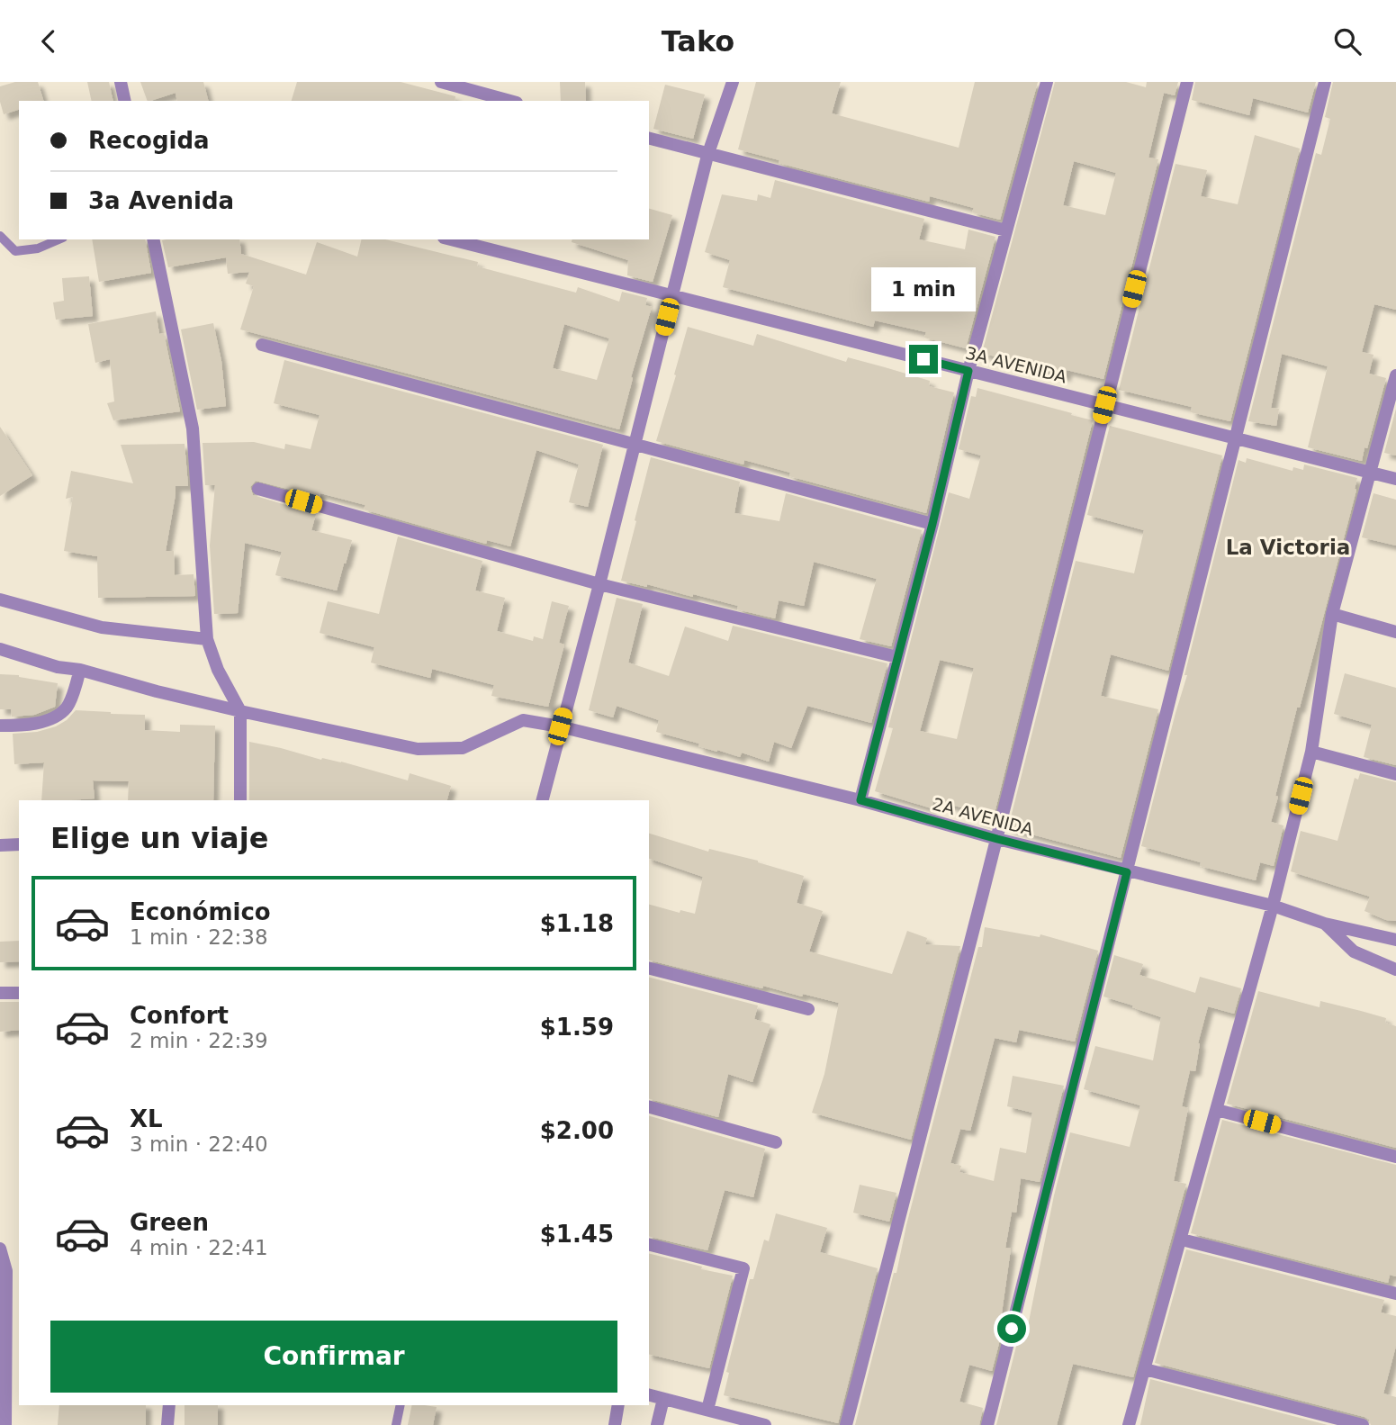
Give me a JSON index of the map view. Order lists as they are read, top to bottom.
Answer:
{
  "streets": {
    "street": ["3A AVENIDA", "2A AVENIDA"]
  },
  "districts": ["La Victoria"],
  "page": {
    "header": "Tako",
    "banner": ["Recogida", "3a Avenida"],
    "bubble": "1 min",
    "heading": "Elige un viaje",
    "list": [
      {
        "name": "Económico",
        "note": "1 min · 22:38",
        "value": "$1.18"
      },
      {
        "name": "Confort",
        "note": "2 min · 22:39",
        "value": "$1.59"
      },
      {
        "name": "XL",
        "note": "3 min · 22:40",
        "value": "$2.00"
      },
      {
        "name": "Green",
        "note": "4 min · 22:41",
        "value": "$1.45"
      }
    ],
    "buttons": "Confirmar"
  }
}
